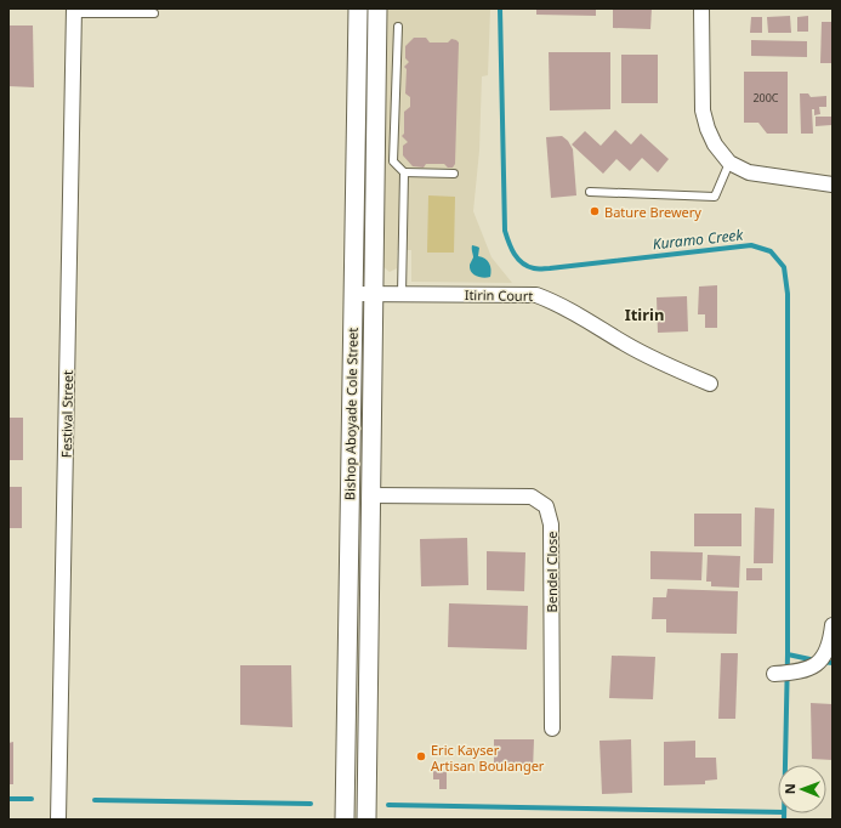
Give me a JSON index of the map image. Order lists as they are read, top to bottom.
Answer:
{
  "streets": {
    "street": [
      "Itirin Court",
      "Festival Street",
      "Bishop Aboyade Cole Street",
      "Bendel Close"
    ]
  },
  "crossings": [
    ["Itirin Court", "Bishop Aboyade Cole Street"],
    ["Bishop Aboyade Cole Street", "Bendel Close"]
  ],
  "districts": ["Itirin"],
  "water": ["Kuramo Creek"],
  "places": ["Bature Brewery", "Eric Kayser Artisan Boulanger"],
  "house_numbers": ["200C"],
  "north": "left"
}
